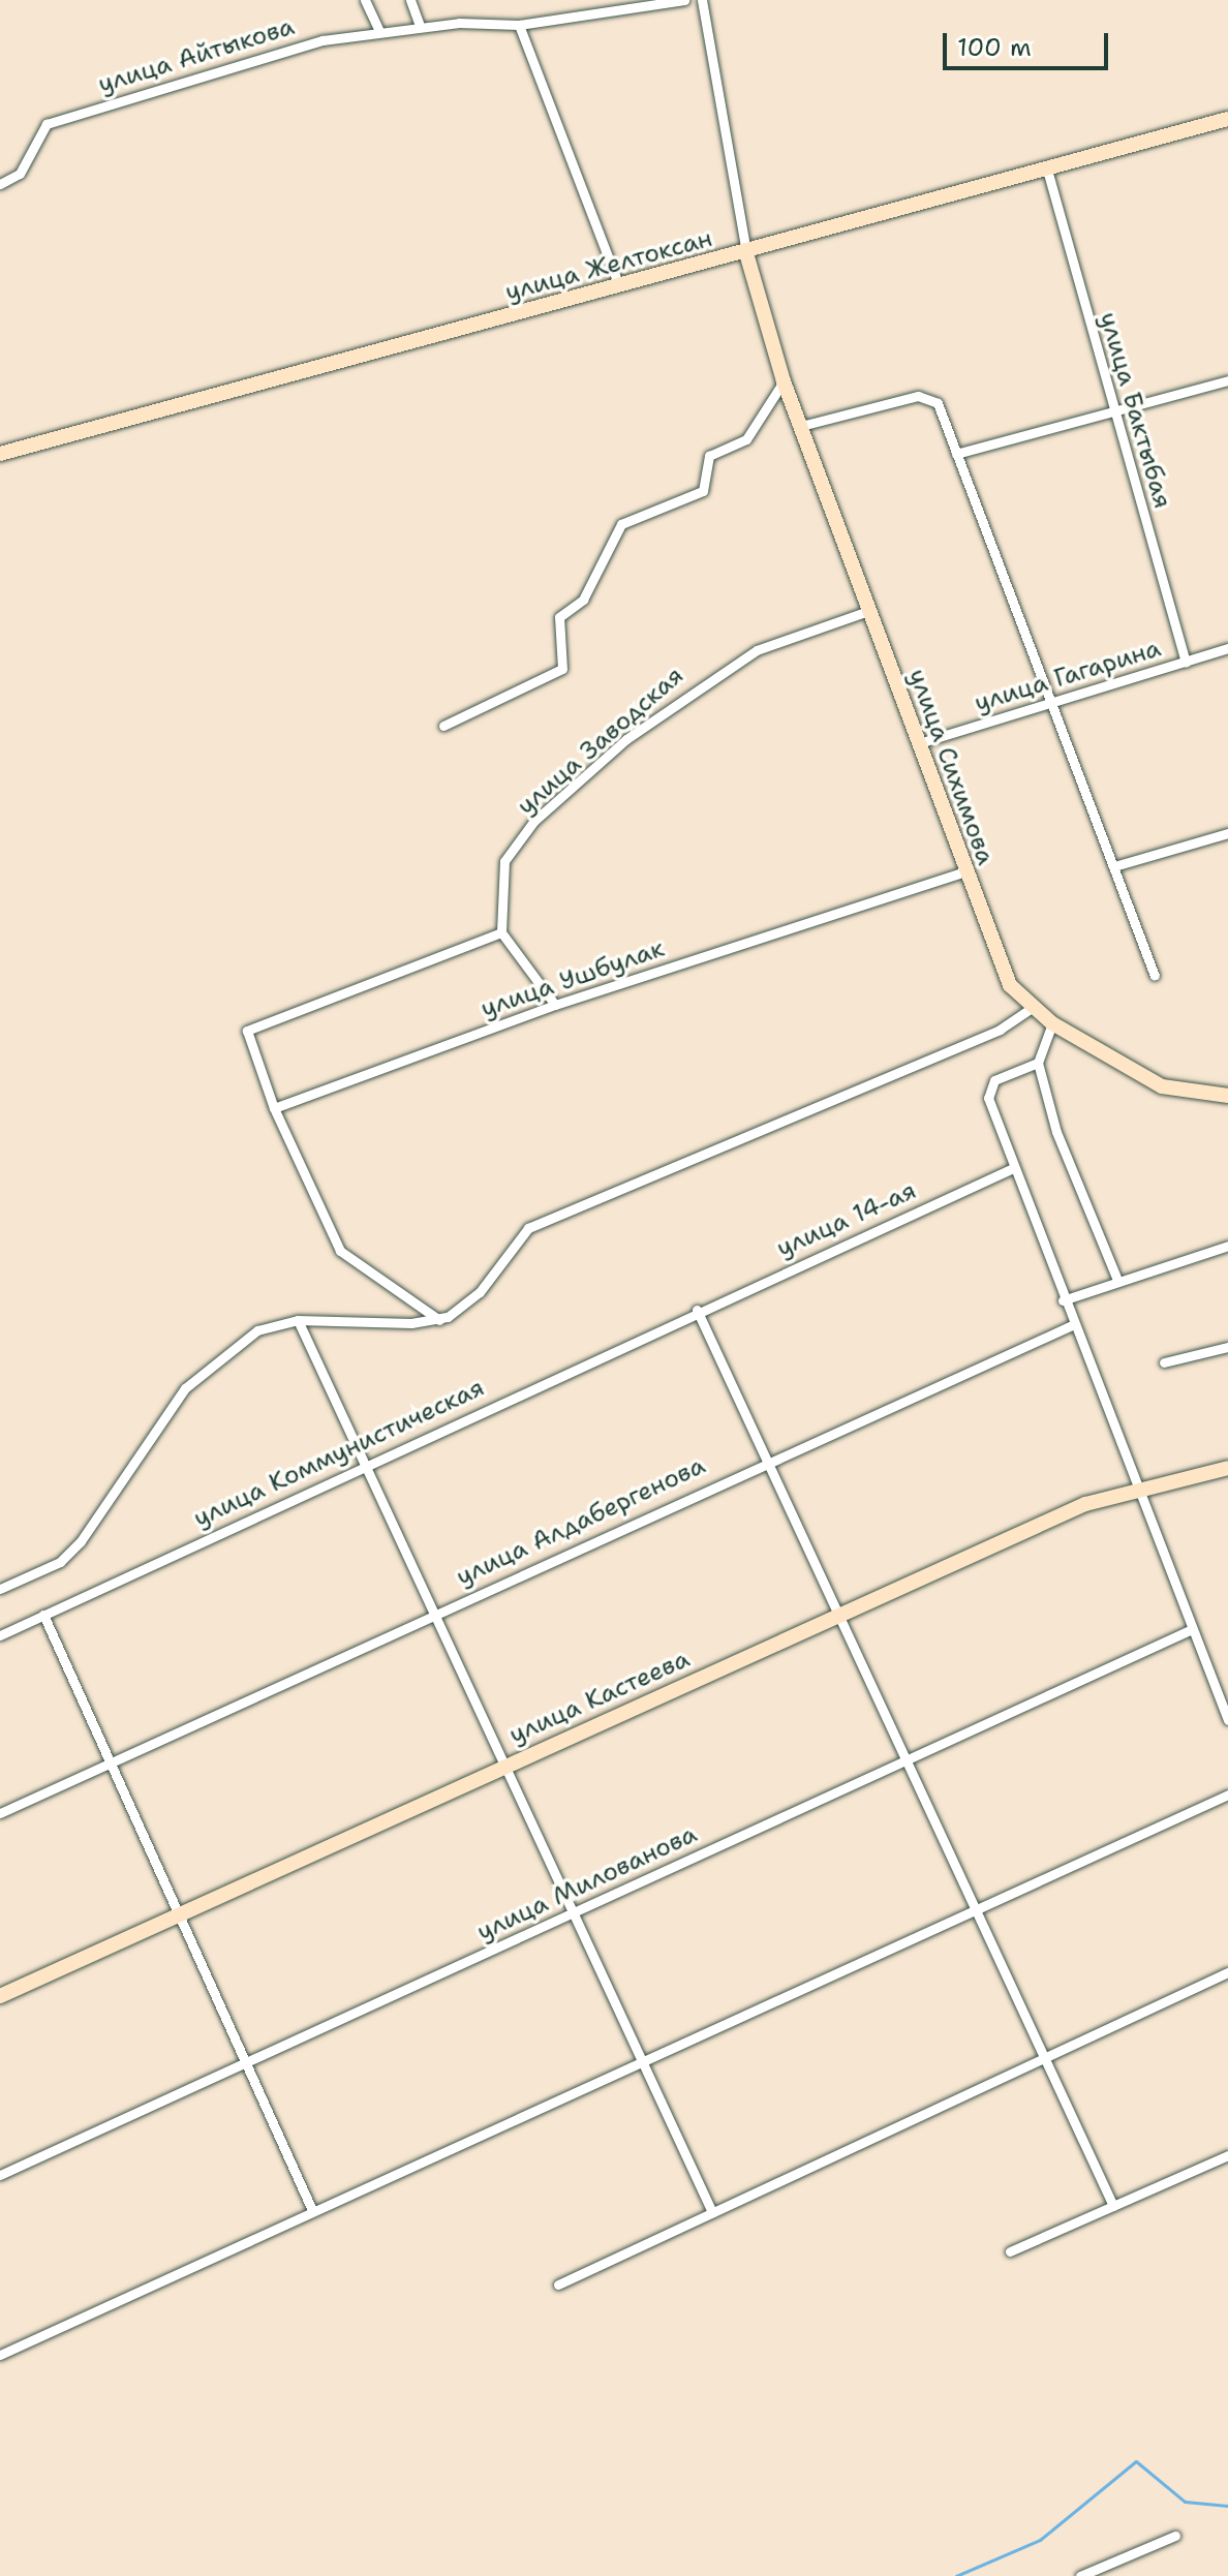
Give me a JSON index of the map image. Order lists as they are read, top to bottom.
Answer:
{
  "streets": {
    "street": [
      "улица Айтыкова",
      "улица Желтоксан",
      "улица Бактыбая",
      "улица Гагарина",
      "улица Заводская",
      "улица Сихимова",
      "улица Ушбулак",
      "улица 14-ая",
      "улица Коммунистическая",
      "улица Алдабергенова",
      "улица Кастеева",
      "улица Милованова"
    ]
  },
  "crossings": [
    ["улица Желтоксан", "улица Бактыбая"],
    ["улица Желтоксан", "улица Сихимова"],
    ["улица Бактыбая", "улица Гагарина"],
    ["улица Гагарина", "улица Сихимова"],
    ["улица Заводская", "улица Сихимова"],
    ["улица Сихимова", "улица Ушбулак"],
    ["улица 14-ая", "улица Коммунистическая"]
  ],
  "scale_bar": "100 m"
}
